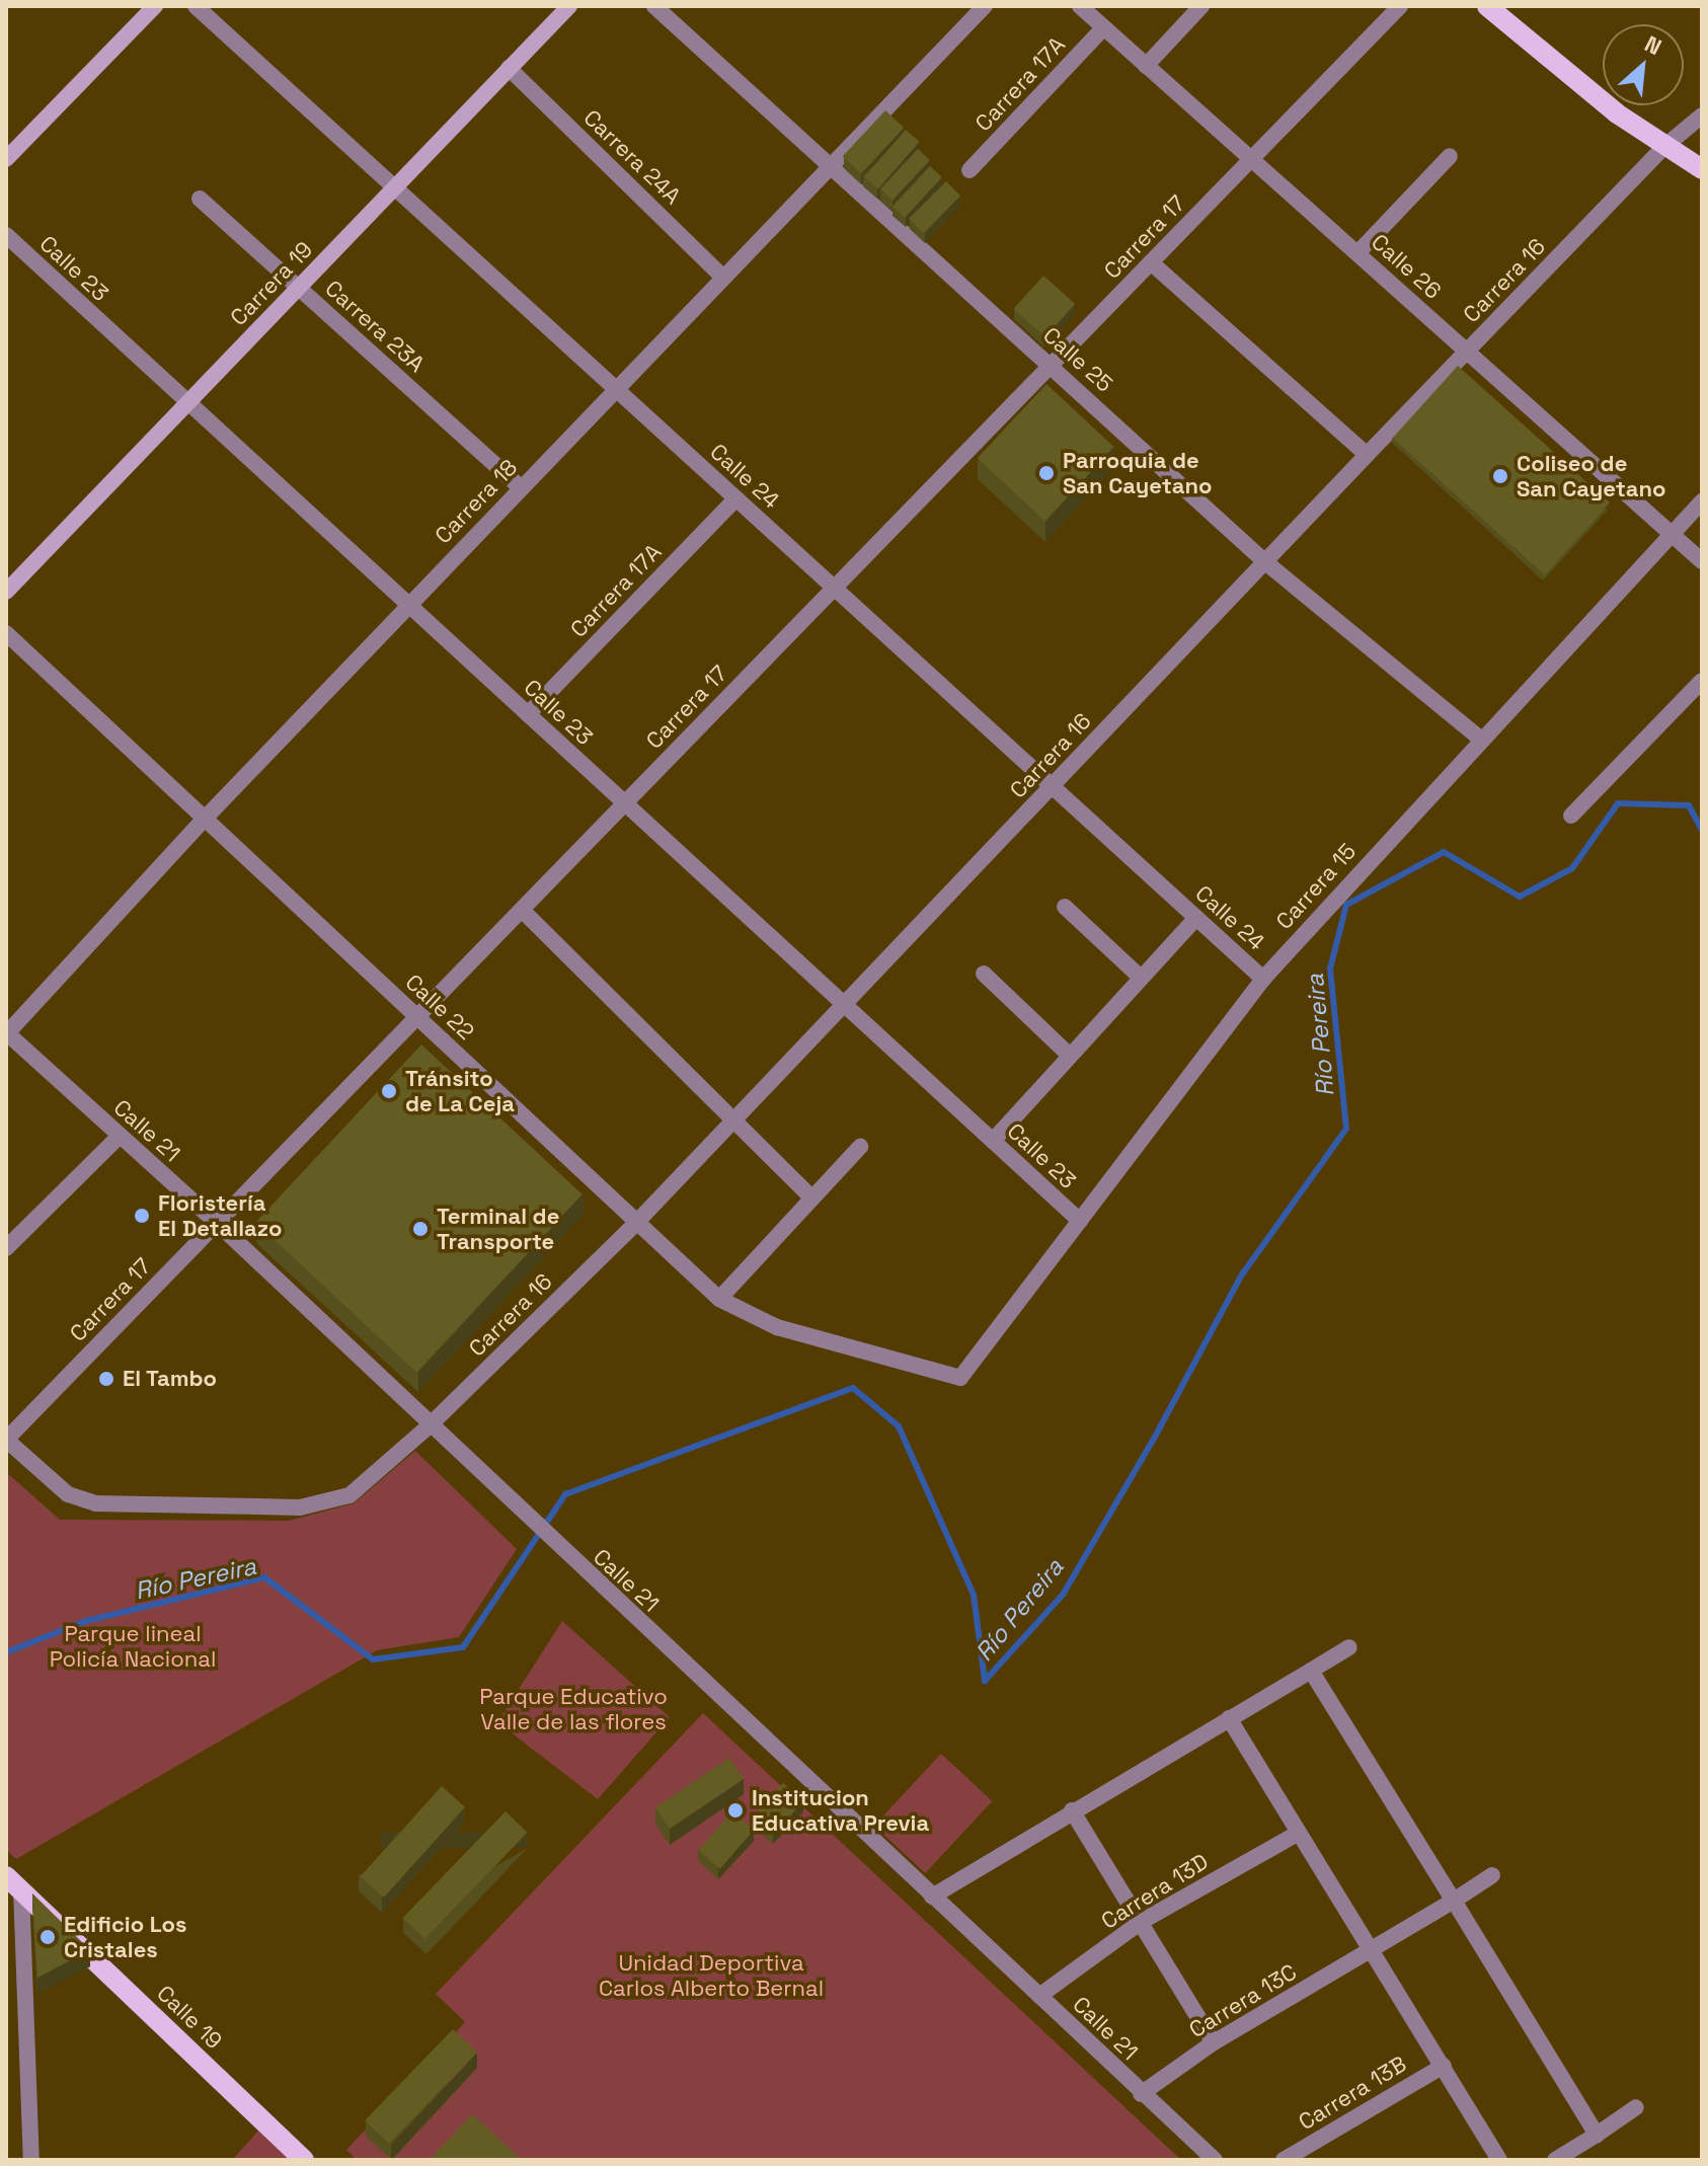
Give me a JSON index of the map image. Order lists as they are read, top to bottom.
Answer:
{
  "streets": {
    "main road": ["Carrera 19", "Calle 19"],
    "street": [
      "Carrera 17A",
      "Carrera 24A",
      "Carrera 17",
      "Calle 26",
      "Calle 23",
      "Carrera 16",
      "Carrera 23A",
      "Calle 25",
      "Calle 24",
      "Carrera 18",
      "Carrera 15",
      "Calle 22",
      "Calle 21",
      "Carrera 13D",
      "Carrera 13C",
      "Carrera 13B"
    ]
  },
  "crossings": [
    ["Carrera 17A", "Calle 26"],
    ["Carrera 17A", "Calle 23"],
    ["Carrera 17A", "Calle 24"],
    ["Carrera 24A", "Carrera 19"],
    ["Carrera 24A", "Carrera 18"],
    ["Carrera 17", "Calle 26"],
    ["Carrera 17", "Calle 23"],
    ["Carrera 17", "Carrera 16"],
    ["Carrera 17", "Calle 25"],
    ["Carrera 17", "Calle 24"],
    ["Carrera 17", "Calle 22"],
    ["Carrera 17", "Calle 21"],
    ["Calle 26", "Carrera 16"],
    ["Calle 26", "Carrera 15"],
    ["Calle 23", "Carrera 16"],
    ["Calle 23", "Carrera 19"],
    ["Calle 23", "Carrera 18"],
    ["Calle 23", "Carrera 15"],
    ["Carrera 16", "Calle 25"],
    ["Carrera 16", "Calle 24"],
    ["Carrera 16", "Calle 22"],
    ["Carrera 16", "Calle 21"],
    ["Carrera 19", "Carrera 23A"],
    ["Carrera 19", "Calle 24"],
    ["Carrera 23A", "Carrera 18"],
    ["Calle 25", "Carrera 18"],
    ["Calle 25", "Carrera 15"],
    ["Calle 24", "Carrera 18"],
    ["Calle 24", "Carrera 15"],
    ["Carrera 18", "Calle 22"],
    ["Carrera 18", "Calle 21"],
    ["Carrera 15", "Calle 22"],
    ["Calle 21", "Carrera 13D"],
    ["Calle 21", "Carrera 13C"]
  ],
  "water": ["Río Pereira"],
  "parks": ["Parque lineal Policía Nacional", "Parque Educativo Valle de las flores", "Unidad Deportiva Carlos Alberto Bernal"],
  "places": [
    "Parroquia de San Cayetano",
    "Coliseo de San Cayetano",
    "Tránsito de La Ceja",
    "Floristería El Detallazo",
    "Terminal de Transporte",
    "El Tambo",
    "Institucion Educativa Previa",
    "Edificio Los Cristales"
  ],
  "north": "top right"
}
